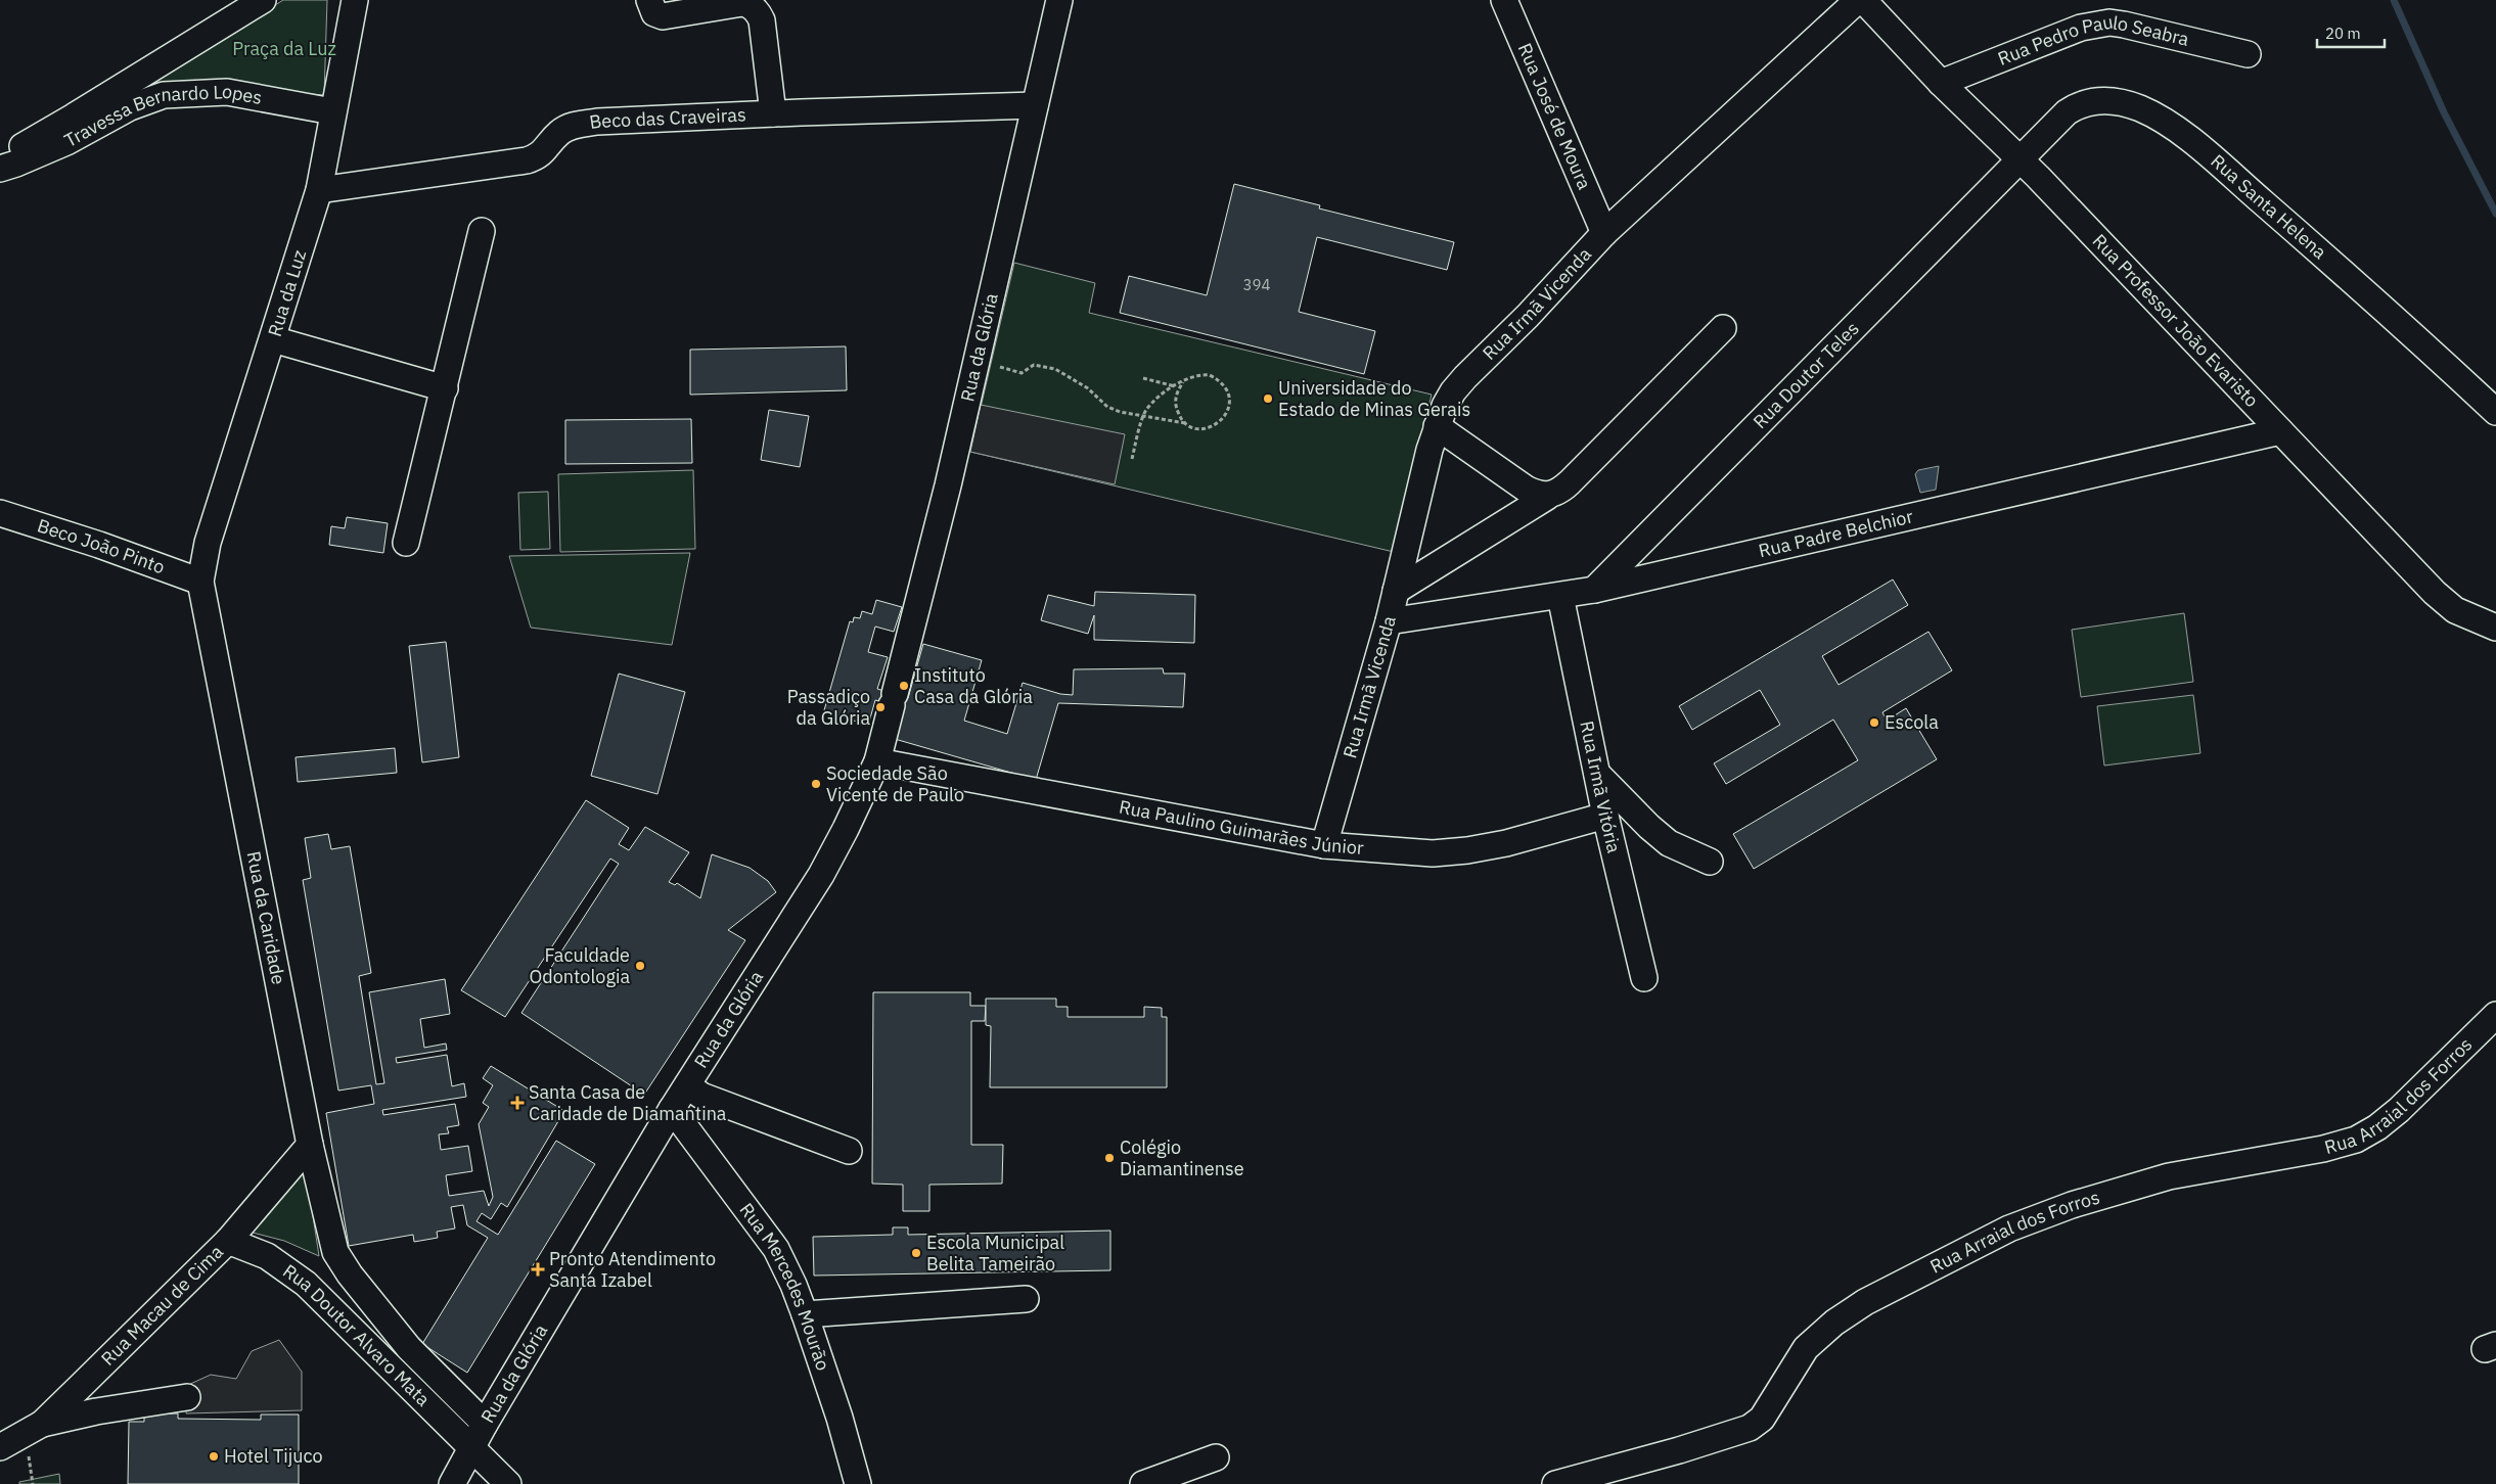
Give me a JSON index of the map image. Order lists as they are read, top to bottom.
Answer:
{
  "streets": {
    "street": [
      "Rua Pedro Paulo Seabra",
      "Rua José de Moura",
      "Beco das Craveiras",
      "Travessa Bernardo Lopes",
      "Rua Santa Helena",
      "Rua da Luz",
      "Rua Irmã Vicenda",
      "Rua Professor João Evaristo",
      "Rua da Glória",
      "Rua Doutor Teles",
      "Rua Padre Belchior",
      "Beco João Pinto",
      "Rua Irmã Vitória",
      "Rua Paulino Guimarães Júnior",
      "Rua da Caridade",
      "Rua Arraial dos Forros",
      "Rua Mercedes Mourão",
      "Rua Macau de Cima",
      "Rua Doutor Alvaro Mata"
    ]
  },
  "crossings": [
    ["Rua Pedro Paulo Seabra", "Rua Professor João Evaristo"],
    ["Rua José de Moura", "Rua Irmã Vicenda"],
    ["Beco das Craveiras", "Rua da Luz"],
    ["Beco das Craveiras", "Rua da Glória"],
    ["Travessa Bernardo Lopes", "Rua da Luz"],
    ["Rua Santa Helena", "Rua Professor João Evaristo"],
    ["Rua Santa Helena", "Rua Doutor Teles"],
    ["Rua da Luz", "Beco João Pinto"],
    ["Rua da Luz", "Rua da Caridade"],
    ["Rua Irmã Vicenda", "Rua Padre Belchior"],
    ["Rua Irmã Vicenda", "Rua Paulino Guimarães Júnior"],
    ["Rua Professor João Evaristo", "Rua Doutor Teles"],
    ["Rua Professor João Evaristo", "Rua Padre Belchior"],
    ["Rua da Glória", "Rua Paulino Guimarães Júnior"],
    ["Rua da Glória", "Rua da Caridade"],
    ["Rua da Glória", "Rua Mercedes Mourão"],
    ["Rua da Glória", "Rua Doutor Alvaro Mata"],
    ["Rua Doutor Teles", "Rua Padre Belchior"],
    ["Rua Padre Belchior", "Rua Irmã Vitória"],
    ["Beco João Pinto", "Rua da Caridade"],
    ["Rua Irmã Vitória", "Rua Paulino Guimarães Júnior"],
    ["Rua da Caridade", "Rua Macau de Cima"],
    ["Rua Macau de Cima", "Rua Doutor Alvaro Mata"]
  ],
  "parks": ["Praça da Luz"],
  "places": {
    "other": [
      "Universidade do Estado de Minas Gerais",
      "Instituto Casa da Glória",
      "Passadiço da Glória",
      "Escola",
      "Sociedade São Vicente de Paulo",
      "Faculdade Odontologia",
      "Colégio Diamantinense",
      "Escola Municipal Belita Tameirão",
      "Hotel Tijuco"
    ],
    "health": ["Santa Casa de Caridade de Diamantina", "Pronto Atendimento Santa Izabel"]
  },
  "house_numbers": ["394"],
  "scale_bar": "20 m"
}
